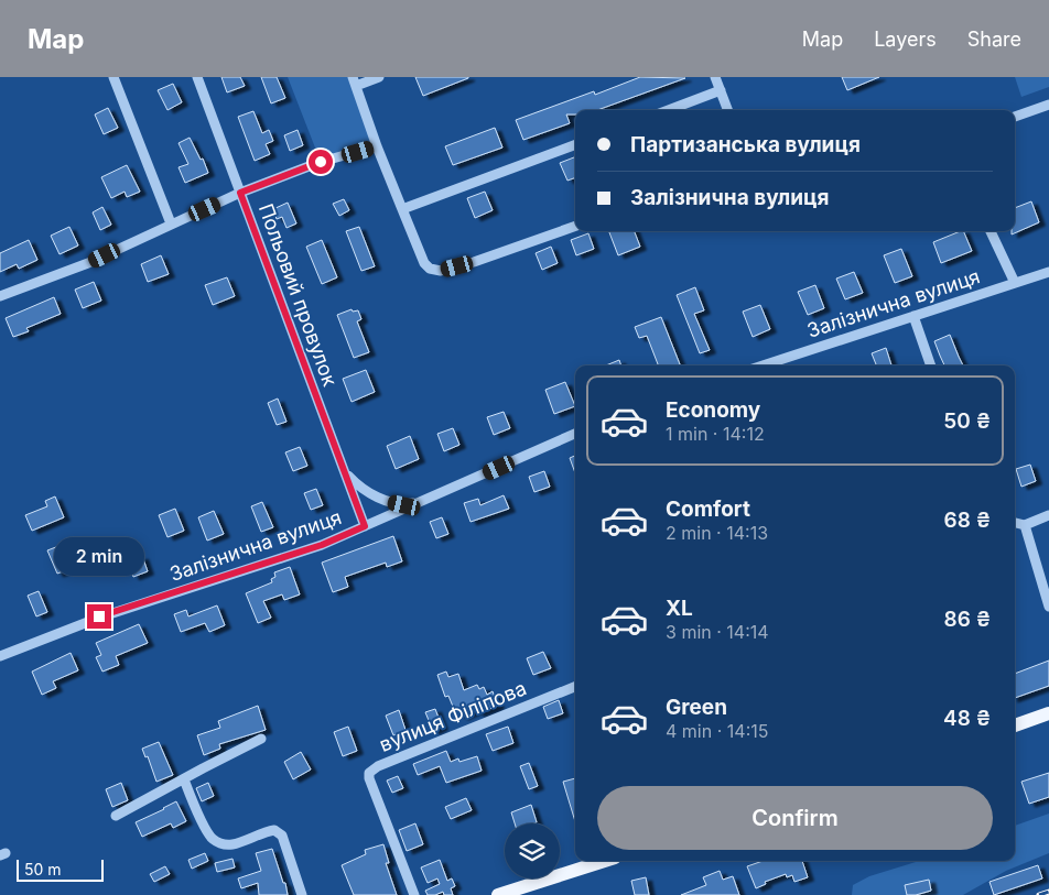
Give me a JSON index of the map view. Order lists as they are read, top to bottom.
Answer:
{
  "streets": {
    "street": ["Польовий провулок", "Залізнична вулиця", "вулиця Філіпова"]
  },
  "crossings": [
    ["Польовий провулок", "Залізнична вулиця"]
  ],
  "scale_bar": "50 m",
  "page": {
    "header": "Map",
    "nav": ["Map", "Layers", "Share"],
    "banner": ["Партизанська вулиця", "Залізнична вулиця"],
    "list": [
      {
        "name": "Economy",
        "note": "1 min · 14:12",
        "value": "50 ₴"
      },
      {
        "name": "Comfort",
        "note": "2 min · 14:13",
        "value": "68 ₴"
      },
      {
        "name": "XL",
        "note": "3 min · 14:14",
        "value": "86 ₴"
      },
      {
        "name": "Green",
        "note": "4 min · 14:15",
        "value": "48 ₴"
      }
    ],
    "bubble": "2 min",
    "buttons": "Confirm",
    "scale": "50 m"
  }
}
